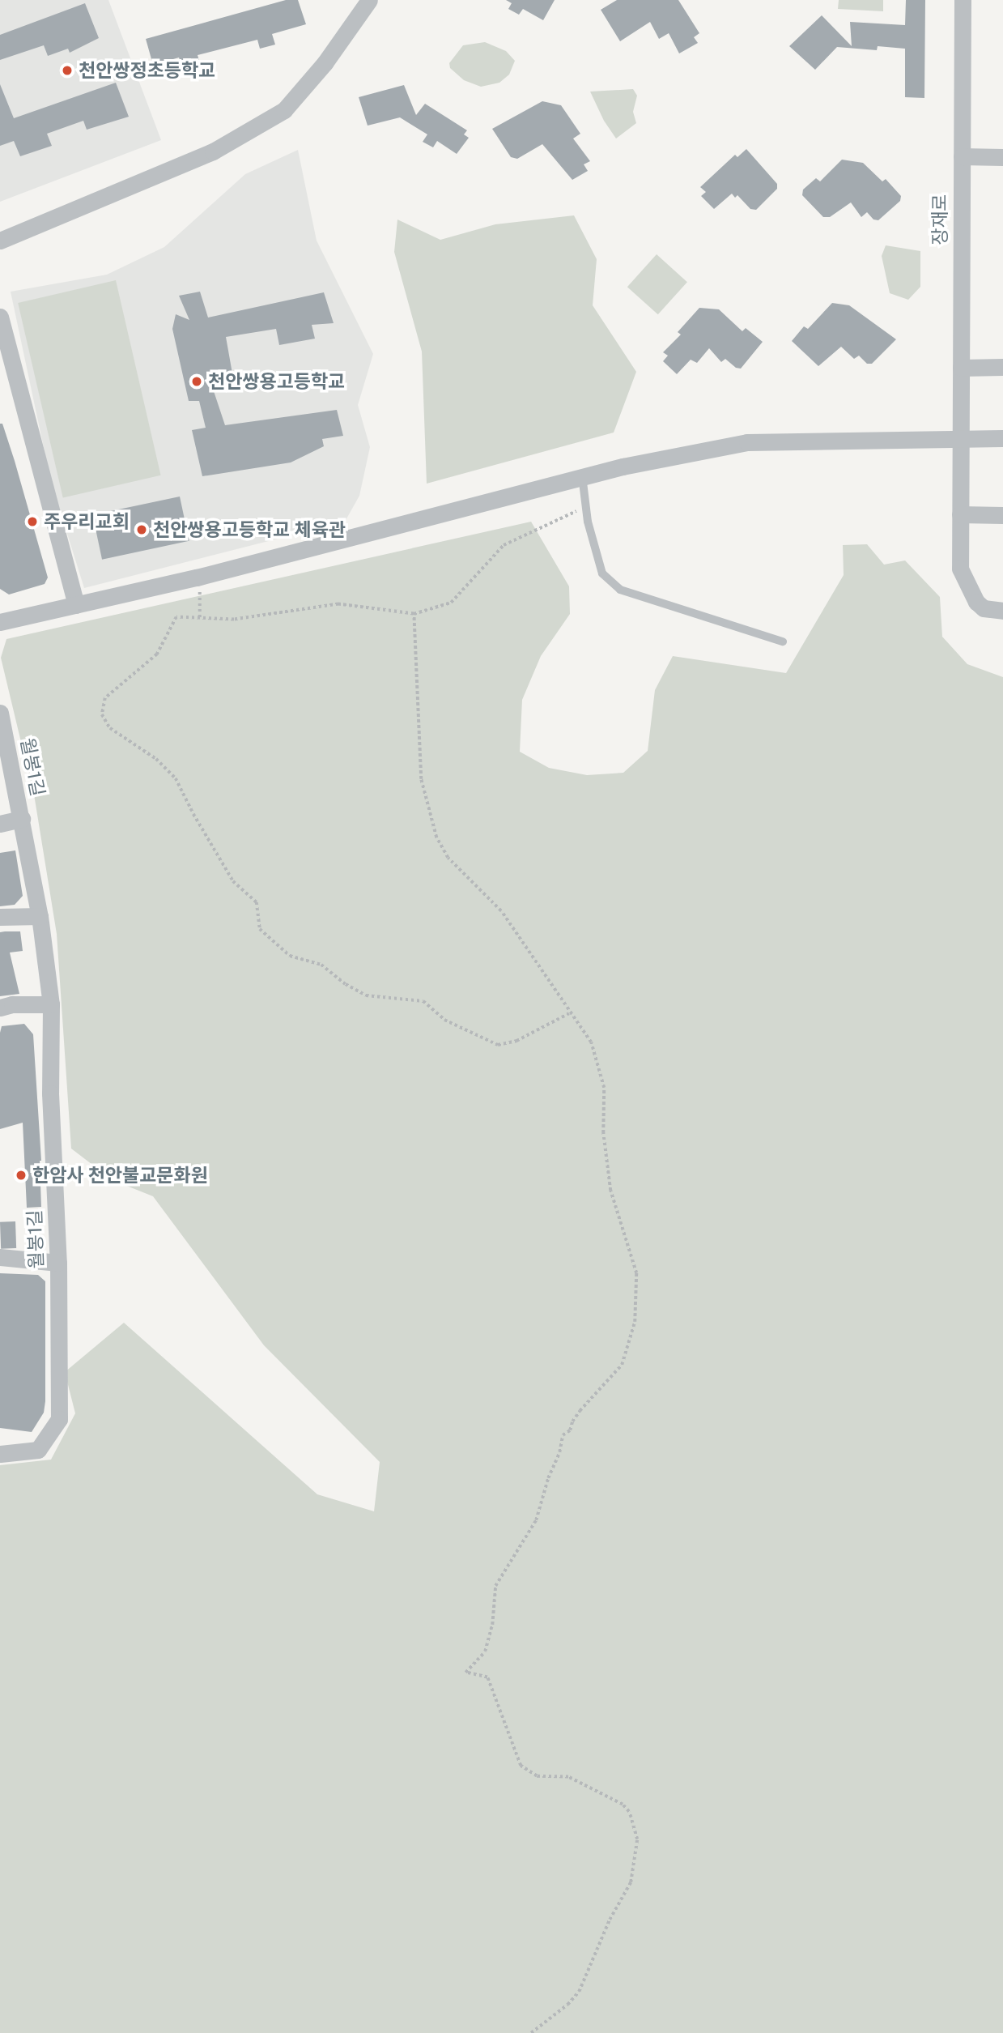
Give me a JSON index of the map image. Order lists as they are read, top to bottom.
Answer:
{
  "streets": {
    "street": ["장재로", "월봉1길"]
  },
  "places": [
    "천안쌍정초등학교",
    "천안쌍용고등학교",
    "주우리교회",
    "천안쌍용고등학교 체육관",
    "한암사 천안불교문화원"
  ]
}
